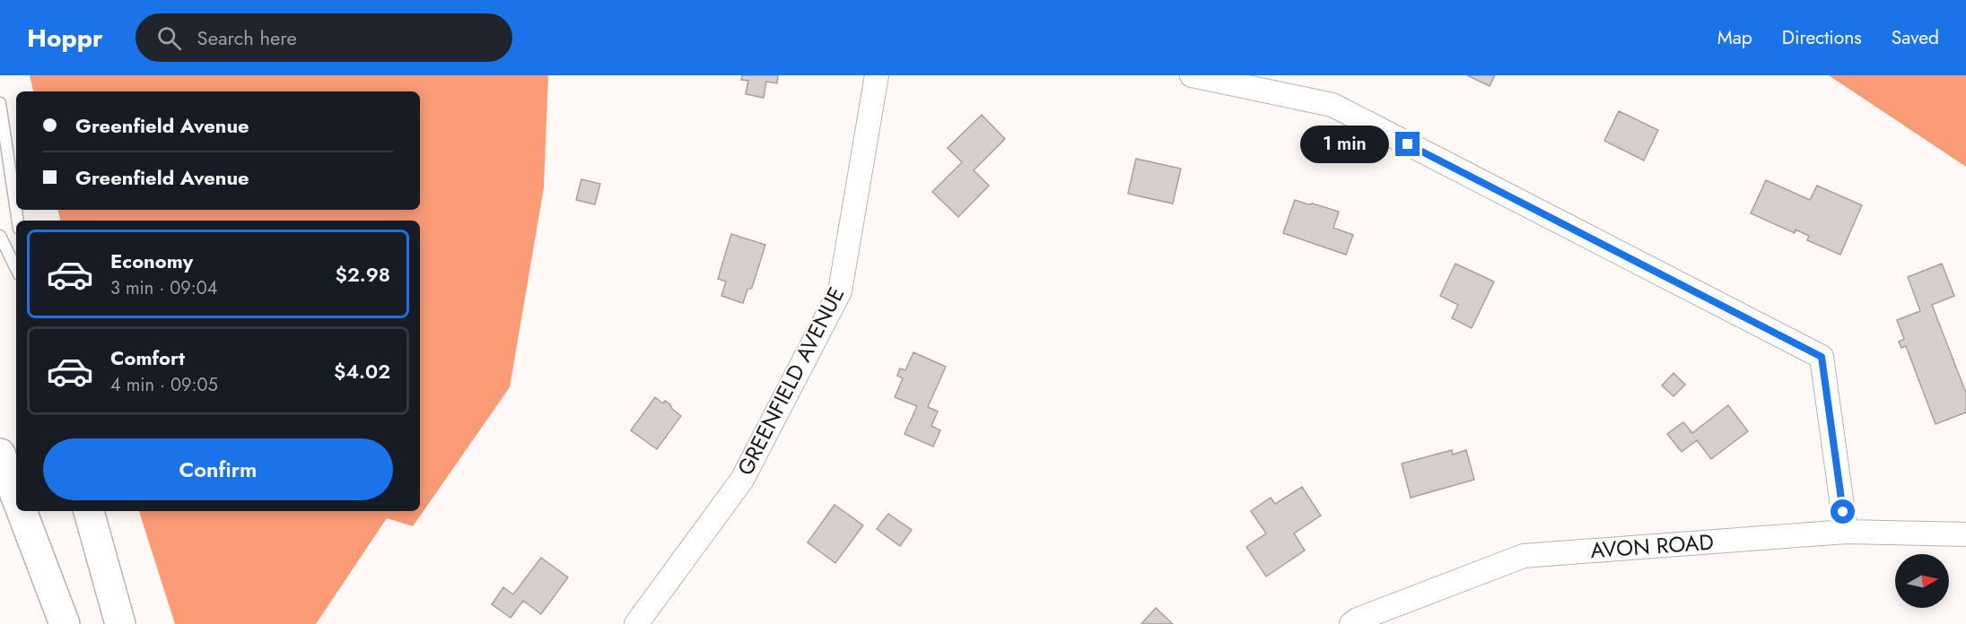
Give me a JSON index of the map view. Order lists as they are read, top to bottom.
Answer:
{
  "streets": {
    "street": ["GREENFIELD AVENUE", "AVON ROAD"]
  },
  "north": "right",
  "page": {
    "header": "Hoppr",
    "search": "Search here",
    "nav": ["Map", "Directions", "Saved"],
    "banner": ["Greenfield Avenue", "Greenfield Avenue"],
    "bubble": "1 min",
    "list": [
      {
        "name": "Economy",
        "note": "3 min · 09:04",
        "value": "$2.98"
      },
      {
        "name": "Comfort",
        "note": "4 min · 09:05",
        "value": "$4.02"
      }
    ],
    "buttons": "Confirm"
  }
}
